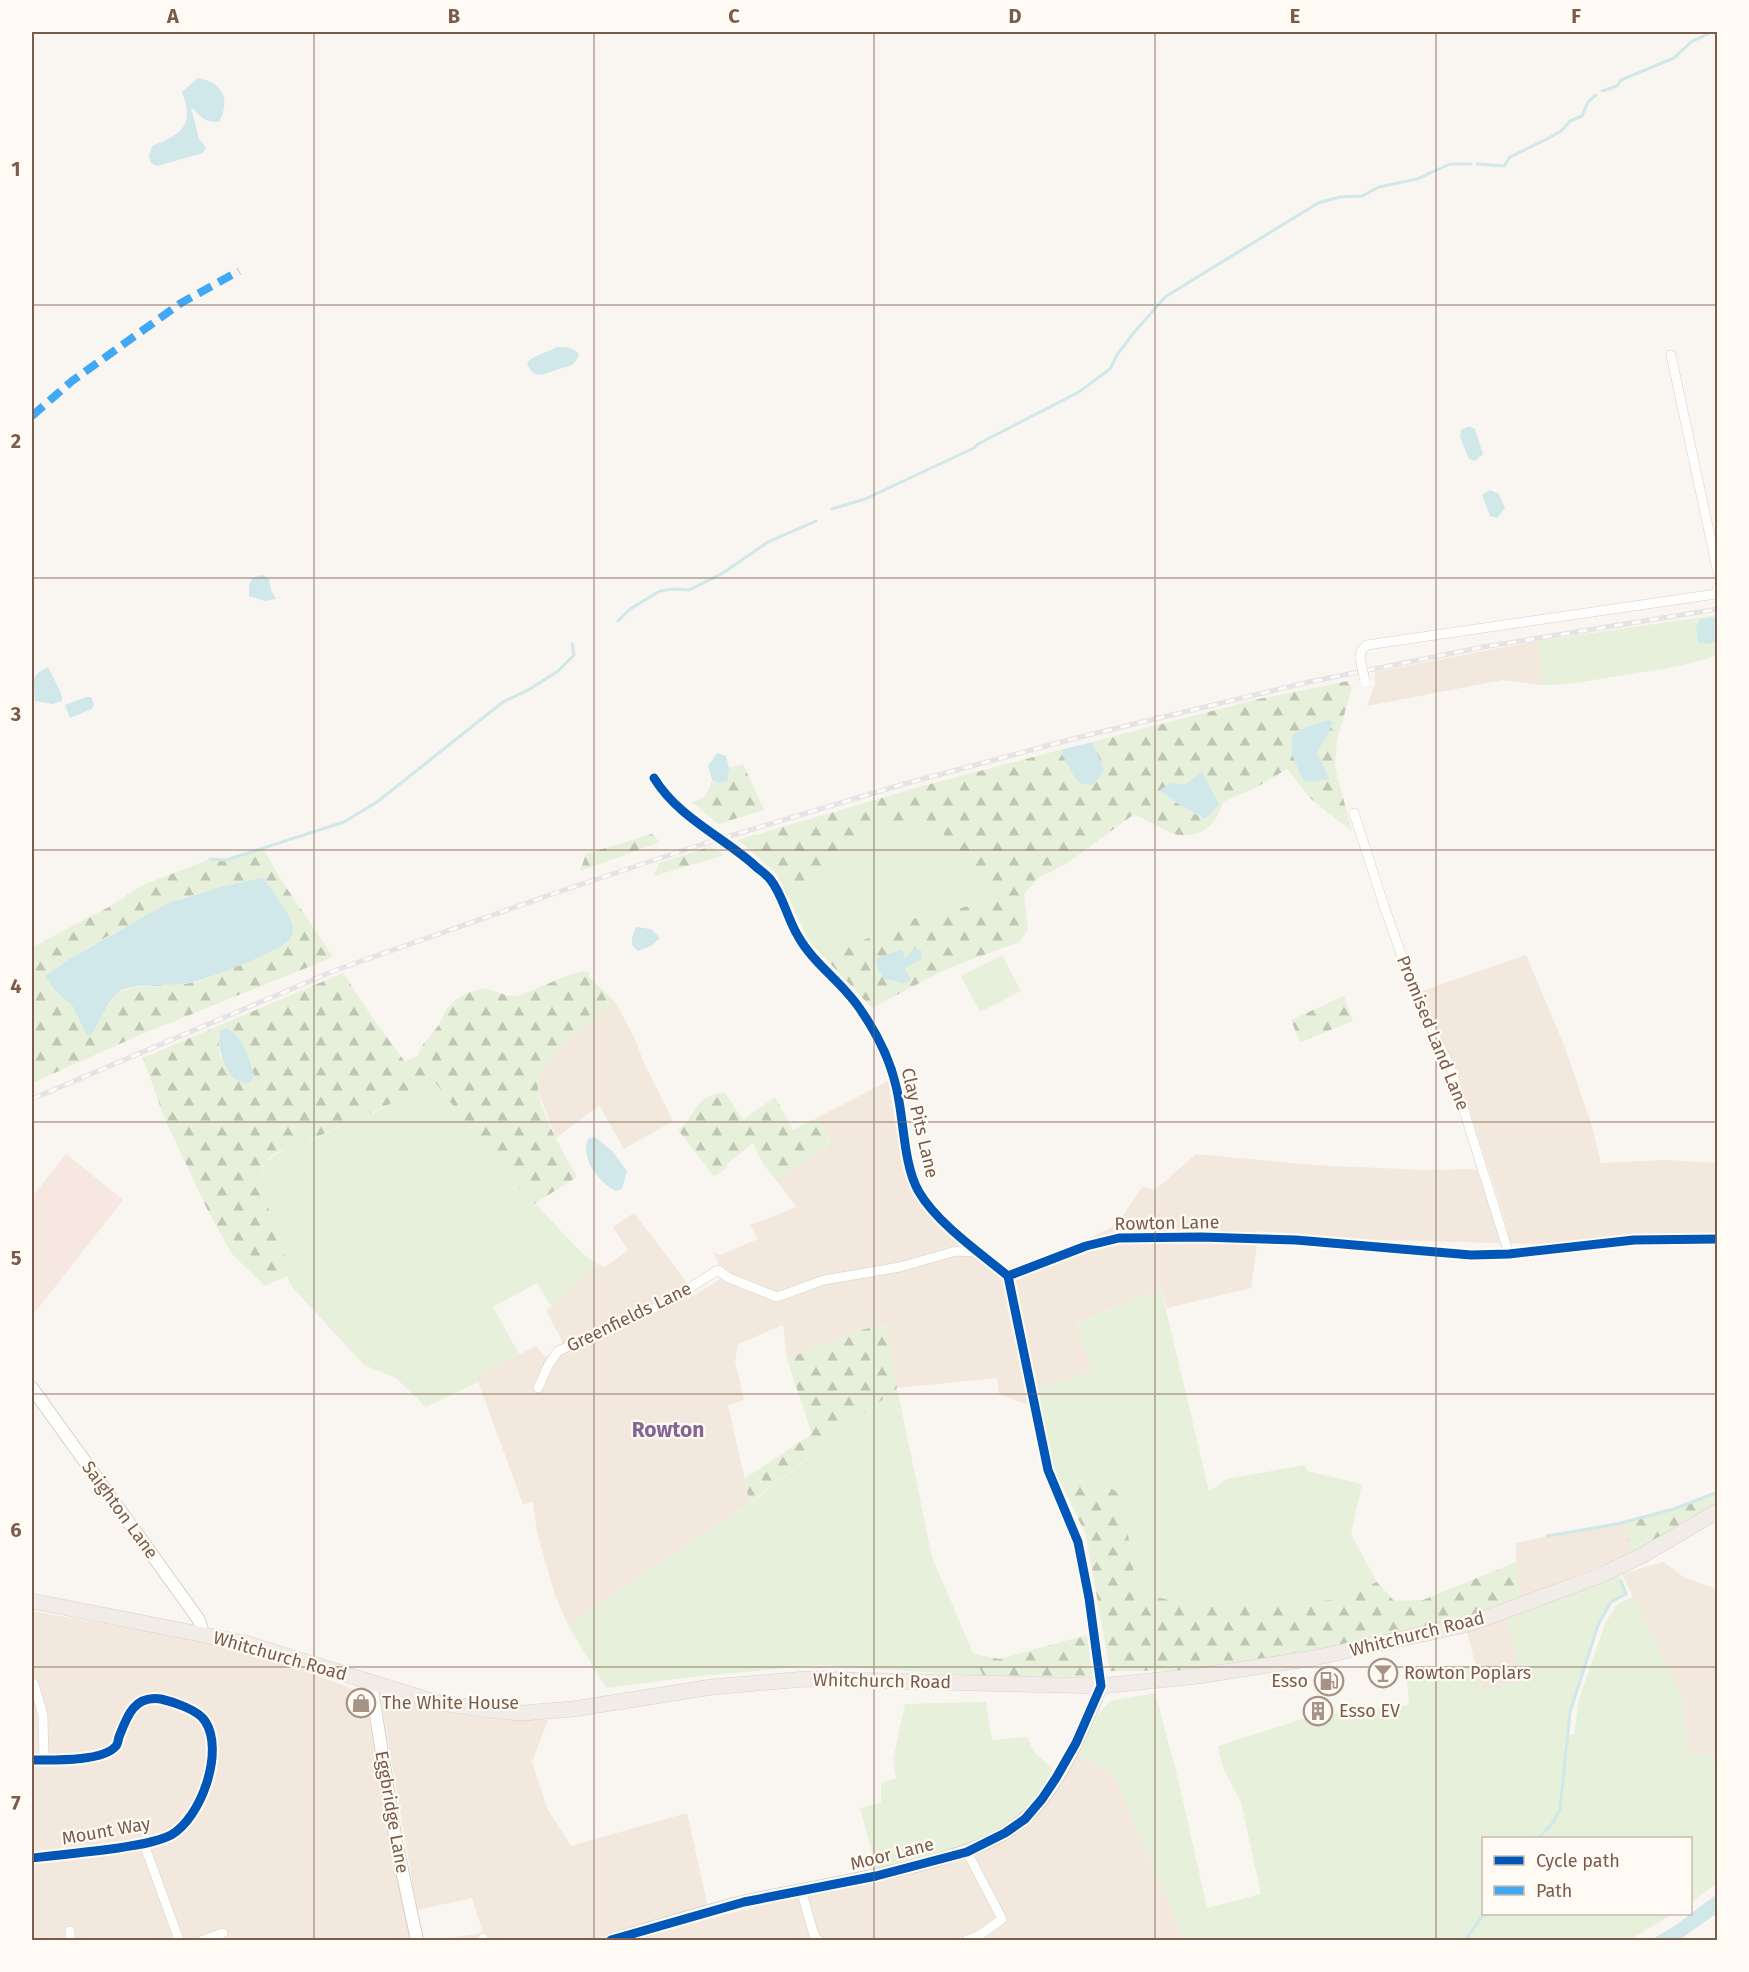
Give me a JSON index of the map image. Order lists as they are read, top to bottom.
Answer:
{
  "streets": {
    "highway": ["Whitchurch Road"],
    "street": [
      "Promised Land Lane",
      "Clay Pits Lane",
      "Rowton Lane",
      "Greenfields Lane",
      "Saighton Lane",
      "Eggbridge Lane",
      "Mount Way",
      "Moor Lane"
    ]
  },
  "crossings": [
    ["Promised Land Lane", "Rowton Lane"],
    ["Clay Pits Lane", "Rowton Lane"],
    ["Clay Pits Lane", "Greenfields Lane"],
    ["Saighton Lane", "Whitchurch Road"],
    ["Whitchurch Road", "Eggbridge Lane"],
    ["Whitchurch Road", "Moor Lane"]
  ],
  "districts": ["Rowton"],
  "places": {
    "bar": ["Rowton Poplars"],
    "fuel station": ["Esso"],
    "shop": ["The White House"],
    "building": ["Esso EV"]
  },
  "legend": ["Cycle path", "Path"],
  "grid": {
    "columns": [
      "A",
      "B",
      "C",
      "D",
      "E",
      "F"
    ],
    "rows": [
      "1",
      "2",
      "3",
      "4",
      "5",
      "6",
      "7"
    ]
  }
}
